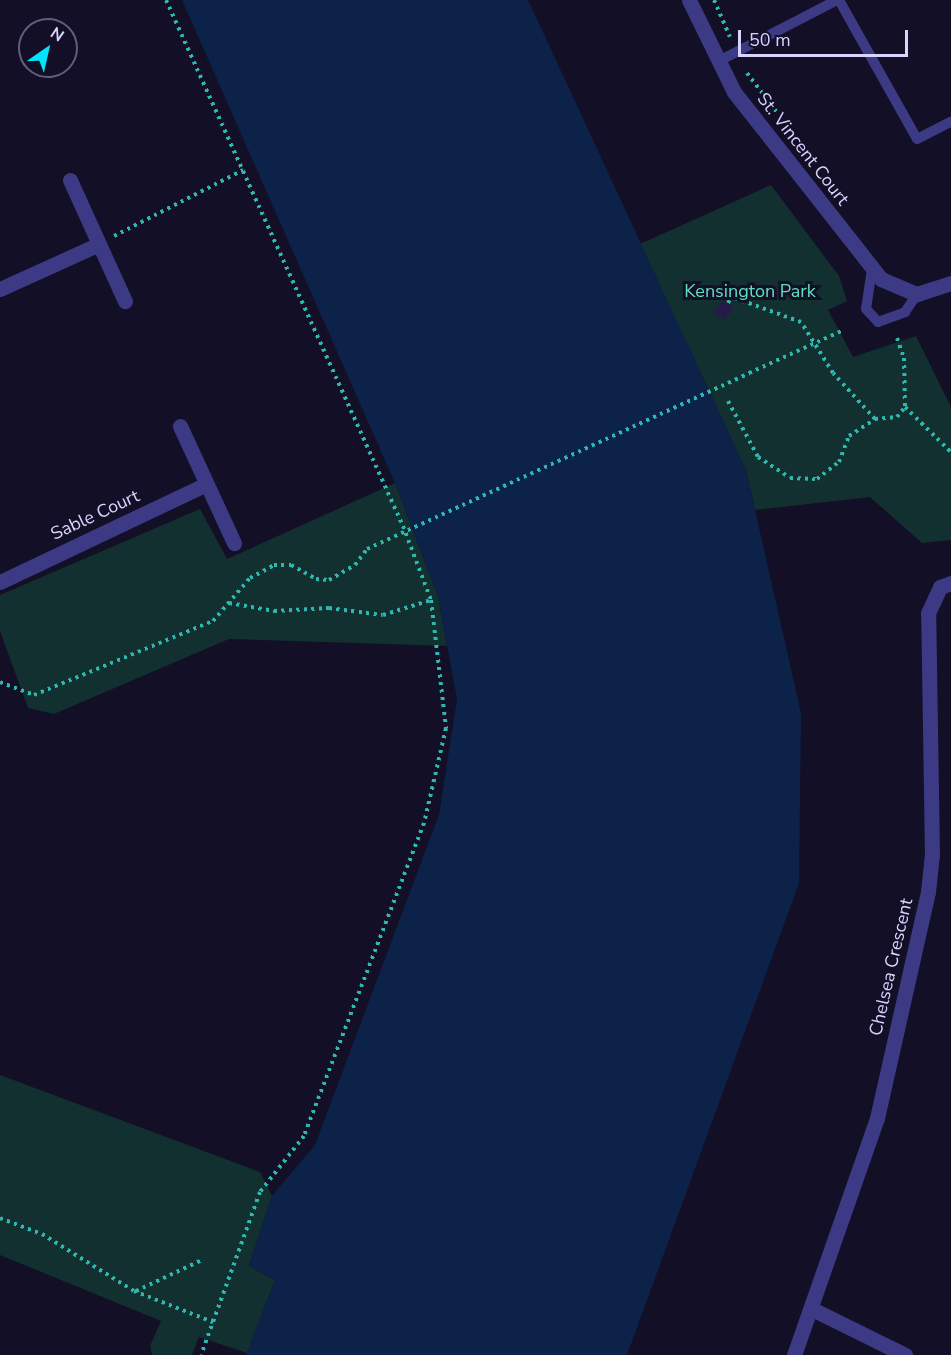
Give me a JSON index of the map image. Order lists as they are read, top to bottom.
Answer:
{
  "streets": {
    "street": ["St. Vincent Court", "Sable Court", "Chelsea Crescent"]
  },
  "parks": ["Kensington Park"],
  "scale_bar": "50 m",
  "north": "top right"
}
